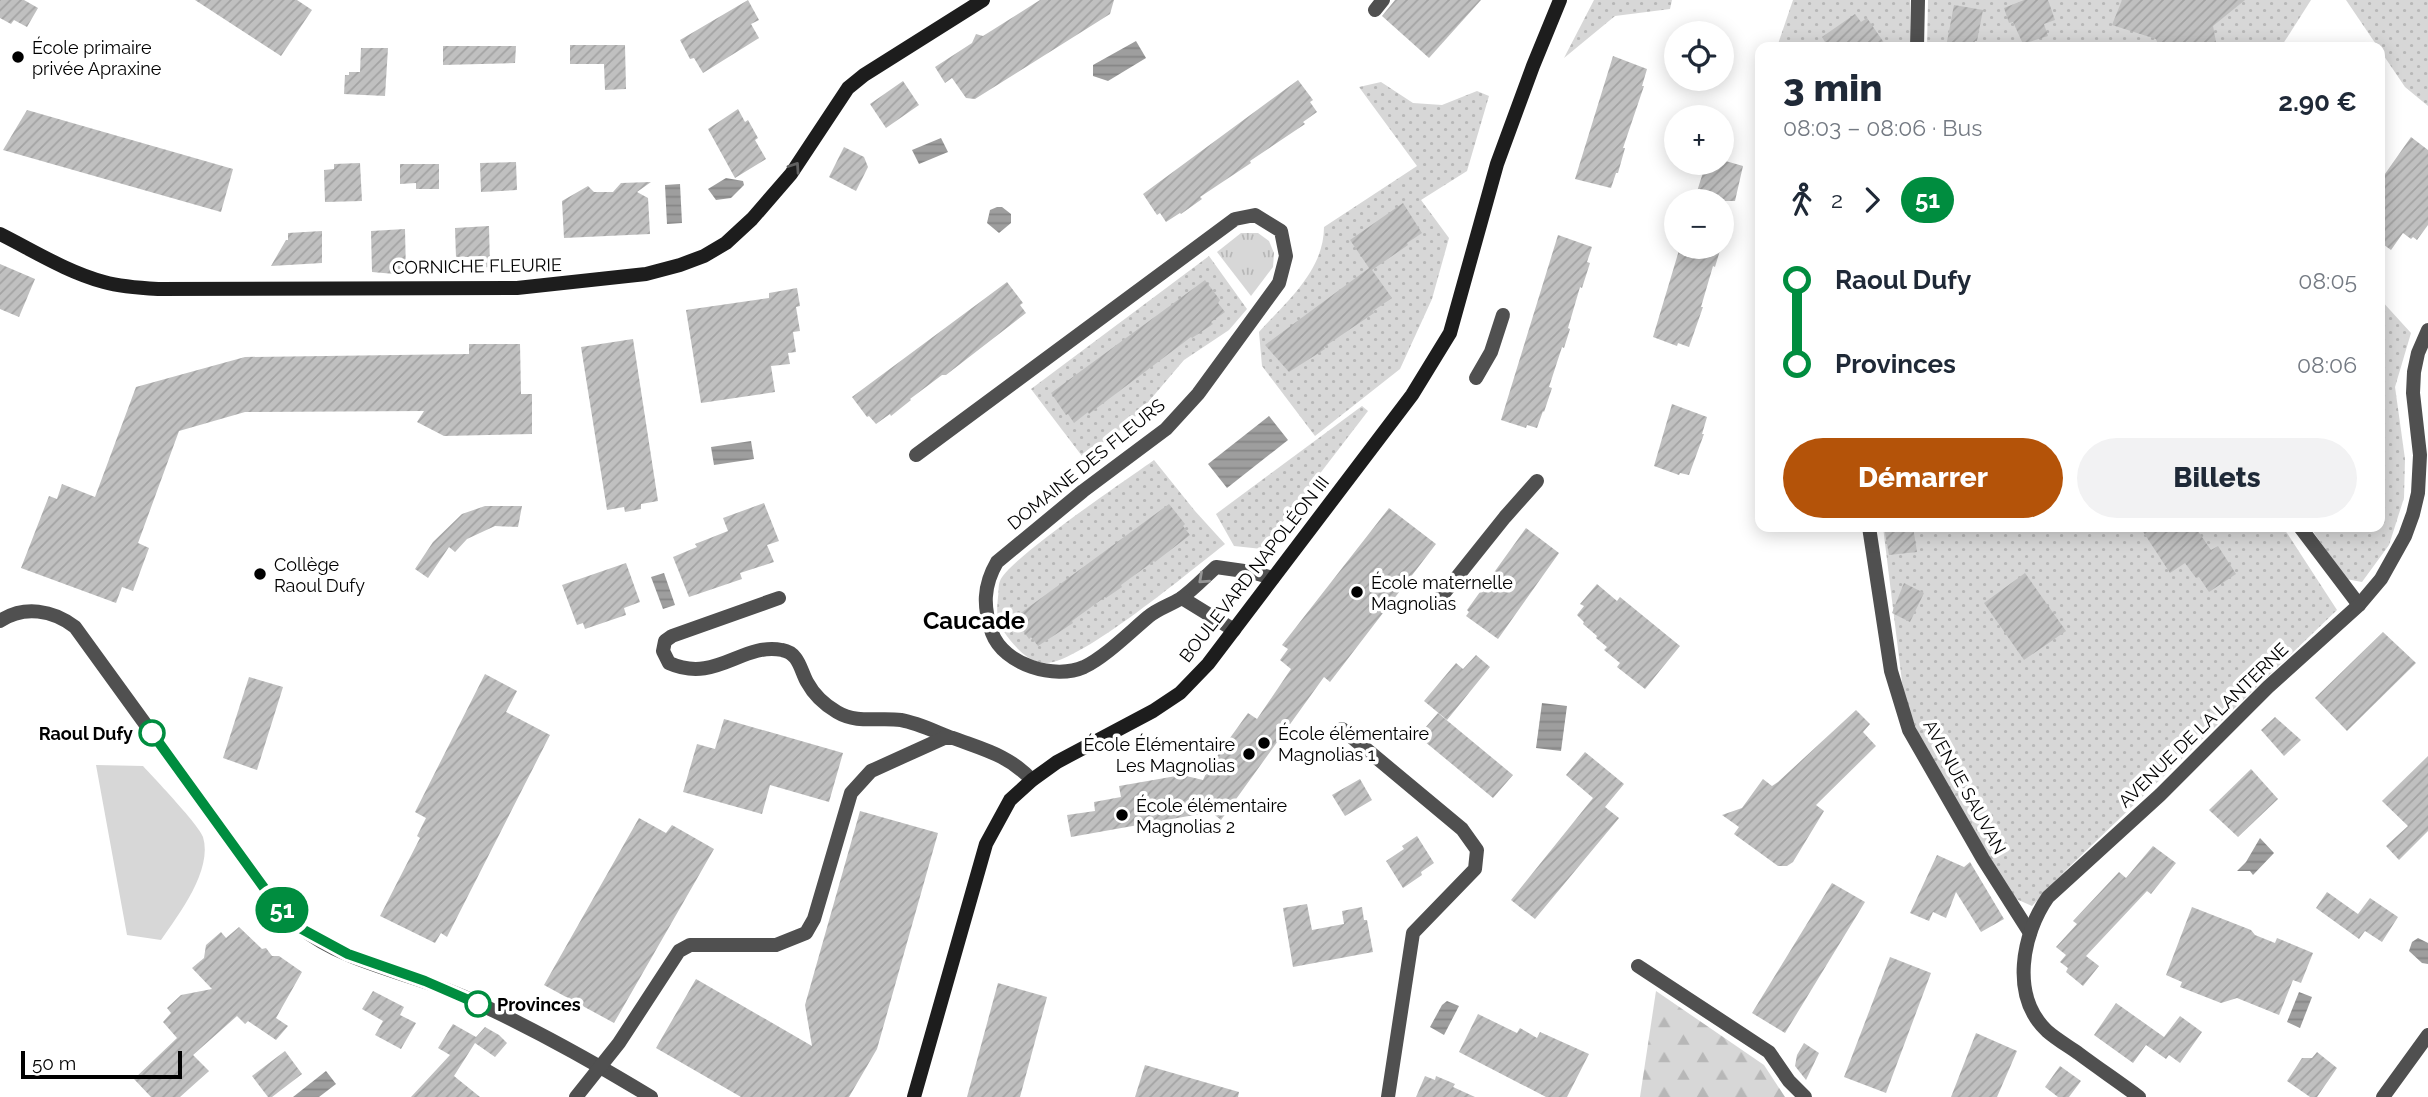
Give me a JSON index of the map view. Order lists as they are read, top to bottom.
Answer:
{
  "streets": {
    "main road": ["CORNICHE FLEURIE", "BOULEVARD NAPOLÉON III"],
    "street": ["DOMAINE DES FLEURS", "AVENUE DE LA LANTERNE", "AVENUE SAUVAN"]
  },
  "crossings": [
    ["DOMAINE DES FLEURS", "BOULEVARD NAPOLÉON III"],
    ["AVENUE DE LA LANTERNE", "AVENUE SAUVAN"]
  ],
  "one_way": ["CORNICHE FLEURIE"],
  "districts": ["Caucade"],
  "places": [
    "École primaire privée Apraxine",
    "Collège Raoul Dufy",
    "École maternelle Magnolias",
    "Raoul Dufy",
    "École élémentaire Magnolias 1",
    "École Élémentaire Les Magnolias",
    "École élémentaire Magnolias 2",
    "Provinces"
  ],
  "lines": ["bus line 51"],
  "scale_bar": "50 m",
  "page": {
    "on_map": "51",
    "map_buttons": ["+", "−"],
    "heading": ["3 min", "08:03 – 08:06 · Bus", "2.90 €"],
    "legs": ["2", "51"],
    "list": [
      {
        "name": "Raoul Dufy",
        "value": "08:05"
      },
      {
        "name": "Provinces",
        "value": "08:06"
      }
    ],
    "buttons": ["Démarrer", "Billets"],
    "scale": "50 m"
  }
}
